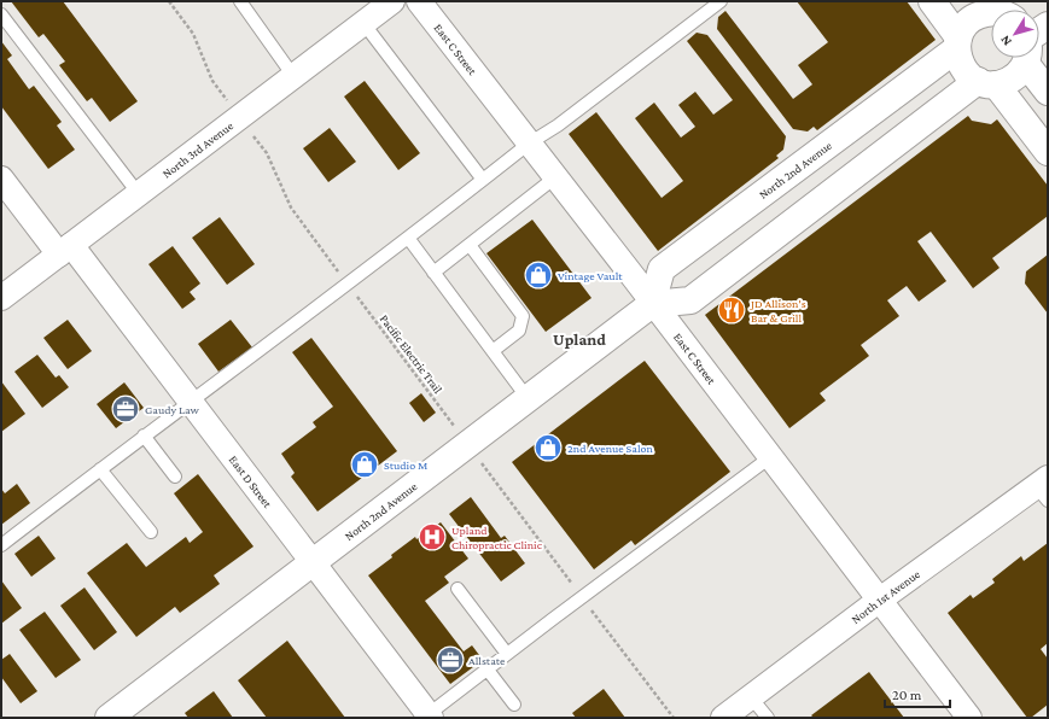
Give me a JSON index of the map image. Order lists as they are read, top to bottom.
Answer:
{
  "streets": {
    "street": [
      "East C Street",
      "North 3rd Avenue",
      "North 2nd Avenue",
      "East D Street",
      "North 1st Avenue"
    ],
    "path": ["Pacific Electric Trail"]
  },
  "crossings": [
    ["East C Street", "North 2nd Avenue"],
    ["East C Street", "North 1st Avenue"],
    ["North 3rd Avenue", "East D Street"],
    ["North 2nd Avenue", "East D Street"]
  ],
  "districts": ["Upland"],
  "places": {
    "shop": ["Vintage Vault", "2nd Avenue Salon", "Studio M"],
    "restaurant": ["JD Allison's Bar & Grill"],
    "office": ["Gaudy Law", "Allstate"],
    "hospital": ["Upland Chiropractic Clinic"]
  },
  "scale_bar": "20 m",
  "north": "bottom left"
}
